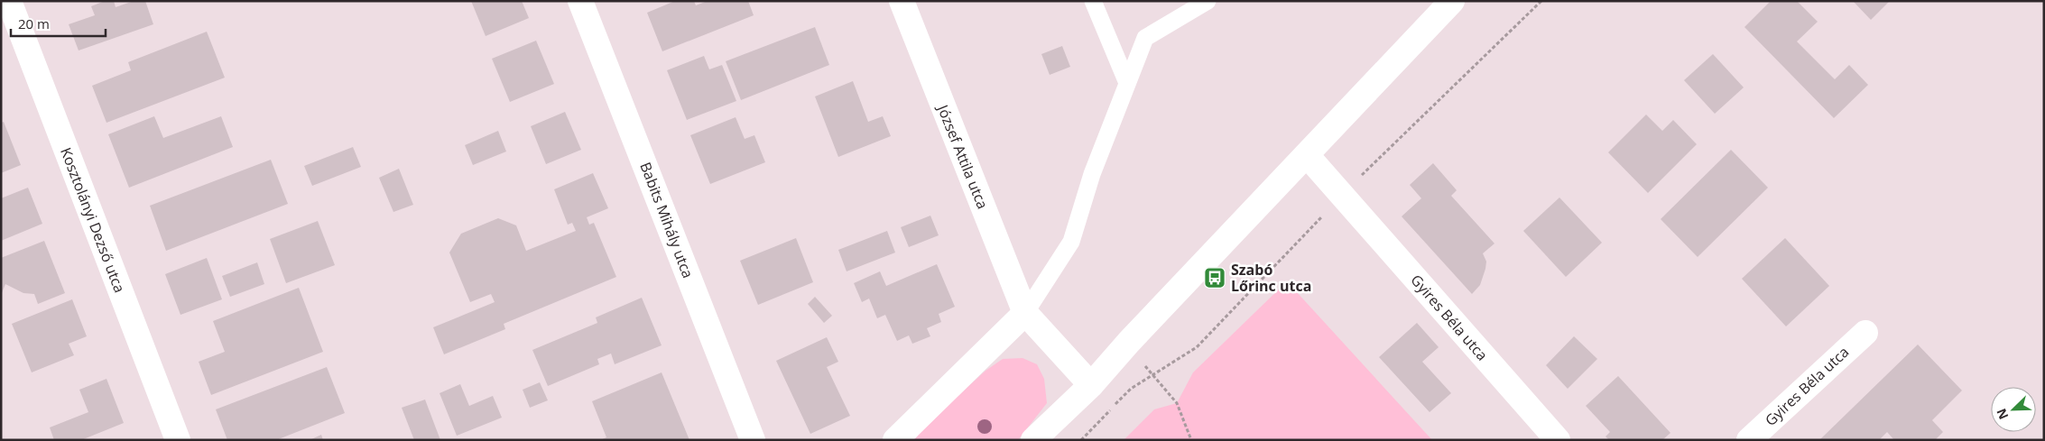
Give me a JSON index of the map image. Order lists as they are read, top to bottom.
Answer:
{
  "streets": {
    "street": [
      "József Attila utca",
      "Kosztolányi Dezső utca",
      "Babits Mihály utca",
      "Gyires Béla utca"
    ]
  },
  "places": {
    "bus stop": ["Szabó Lőrinc utca"]
  },
  "scale_bar": "20 m",
  "north": "bottom left"
}
